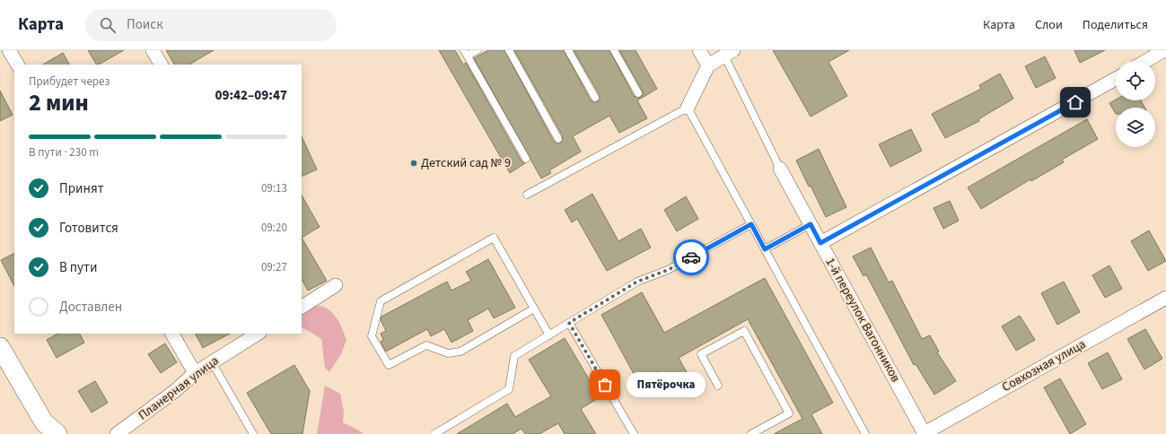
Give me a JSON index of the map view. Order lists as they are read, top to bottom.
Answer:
{
  "streets": {
    "street": ["1-й переулок Вагонников", "Совхозная улица", "Планерная улица"]
  },
  "crossings": [
    ["1-й переулок Вагонников", "Совхозная улица"]
  ],
  "places": ["Детский сад № 9", "Пятёрочка"],
  "page": {
    "header": "Карта",
    "search": "Поиск",
    "nav": ["Карта", "Слои", "Поделиться"],
    "heading": ["2 мин", "Прибудет через", "09:42–09:47"],
    "bar": "В пути · 230 m",
    "list": [
      ["Принят", "09:13"],
      ["Готовится", "09:20"],
      ["В пути", "09:27"],
      "Доставлен"
    ],
    "bubble": "Пятёрочка"
  }
}
